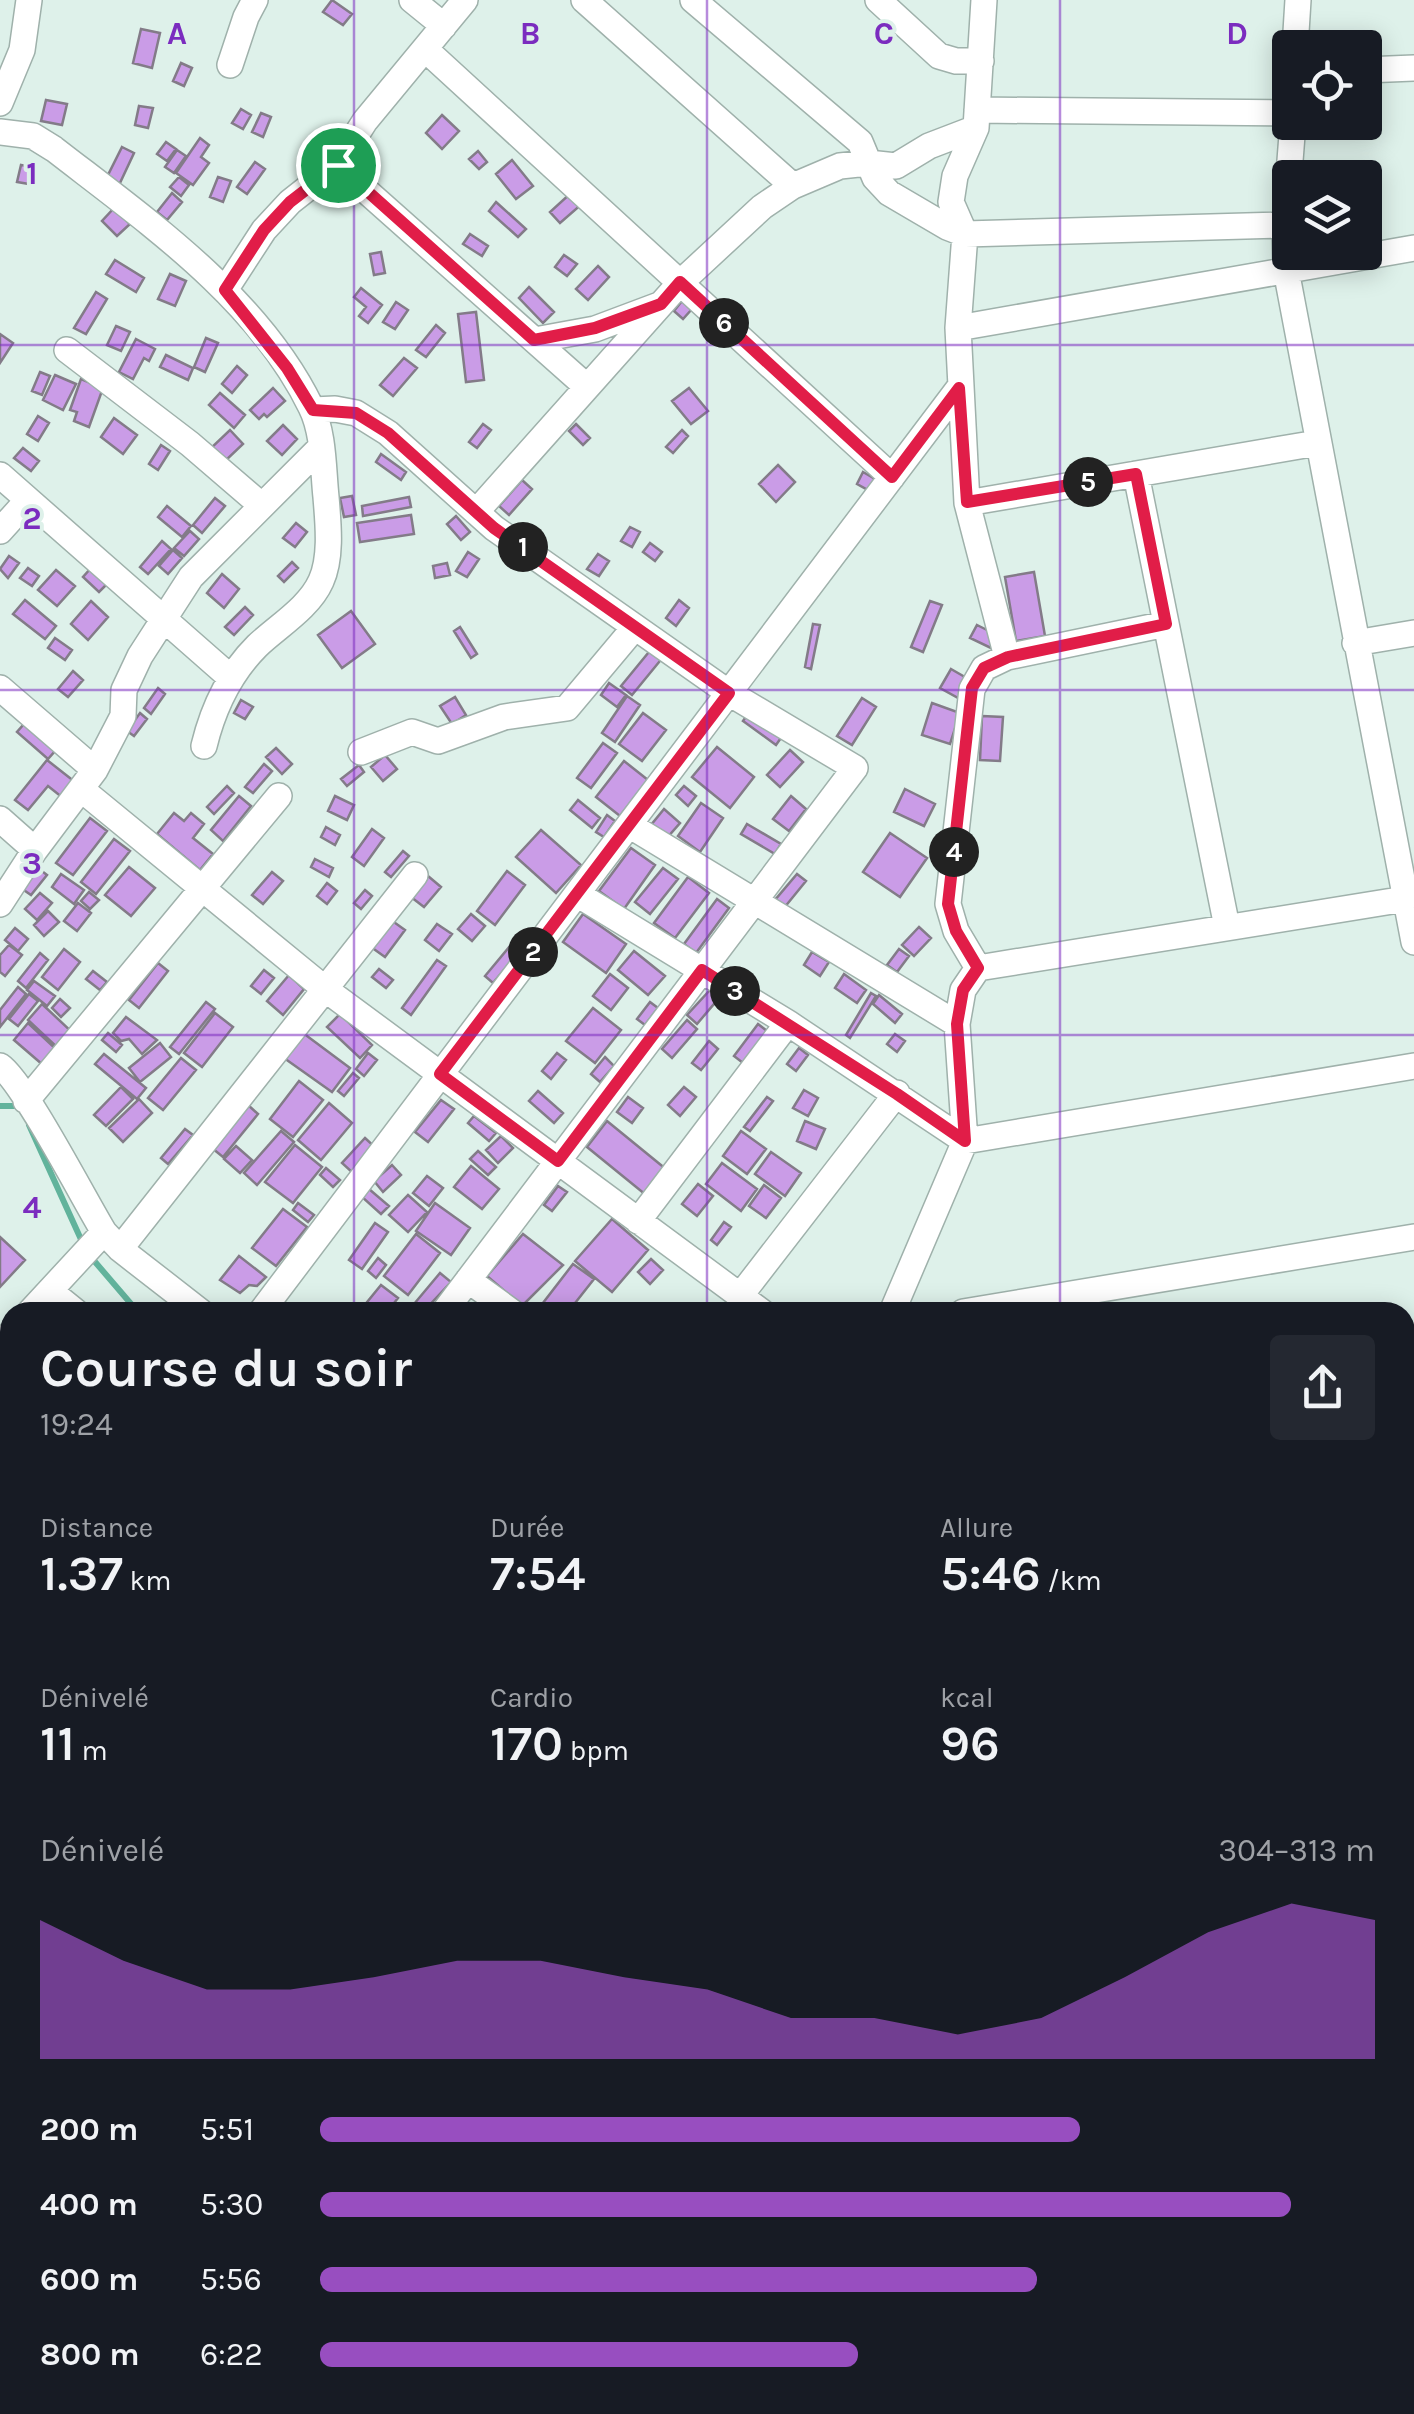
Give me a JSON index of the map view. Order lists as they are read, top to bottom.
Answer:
{
  "page": {
    "pins": [
      "6",
      "5",
      "1",
      "4",
      "2",
      "3"
    ],
    "heading": ["Course du soir", "19:24"],
    "stats": [
      ["Distance", "1.37 km"],
      ["Durée", "7:54"],
      ["Allure", "5:46 /km"],
      ["Dénivelé", "11 m"],
      ["Cardio", "170 bpm"],
      ["kcal", "96"]
    ],
    "chart": ["Dénivelé", "304–313 m"],
    "list": [
      {
        "name": "200 m",
        "note": "5:51"
      },
      {
        "name": "400 m",
        "note": "5:30"
      },
      {
        "name": "600 m",
        "note": "5:56"
      },
      {
        "name": "800 m",
        "note": "6:22"
      }
    ]
  },
  "grid": {
    "columns": [
      "A",
      "B",
      "C",
      "D"
    ],
    "rows": [
      "1",
      "2",
      "3",
      "4"
    ]
  }
}
